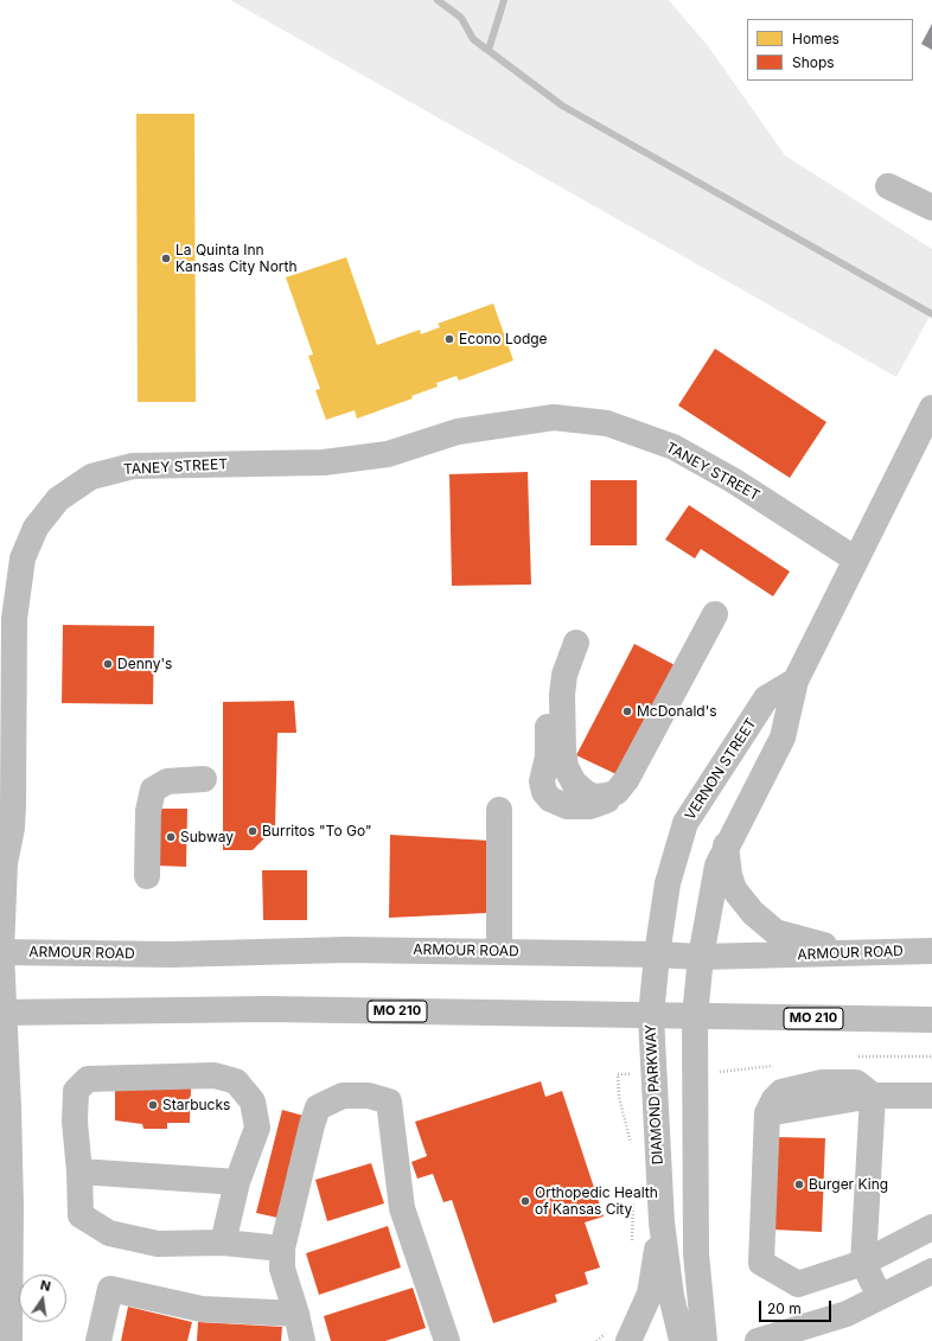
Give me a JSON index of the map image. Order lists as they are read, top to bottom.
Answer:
{
  "streets": {
    "main road": [
      "TANEY STREET",
      "VERNON STREET",
      "ARMOUR ROAD",
      "MO 210",
      "DIAMOND PARKWAY"
    ]
  },
  "crossings": [
    ["TANEY STREET", "ARMOUR ROAD"],
    ["TANEY STREET", "MO 210"],
    ["VERNON STREET", "ARMOUR ROAD"],
    ["VERNON STREET", "MO 210"],
    ["VERNON STREET", "DIAMOND PARKWAY"],
    ["MO 210", "DIAMOND PARKWAY"]
  ],
  "places": [
    "La Quinta Inn Kansas City North",
    "Econo Lodge",
    "Denny's",
    "McDonald's",
    "Burritos \"To Go\"",
    "Subway",
    "Starbucks",
    "Burger King",
    "Orthopedic Health of Kansas City"
  ],
  "legend": ["Homes", "Shops"],
  "scale_bar": "20 m",
  "north": "top"
}
